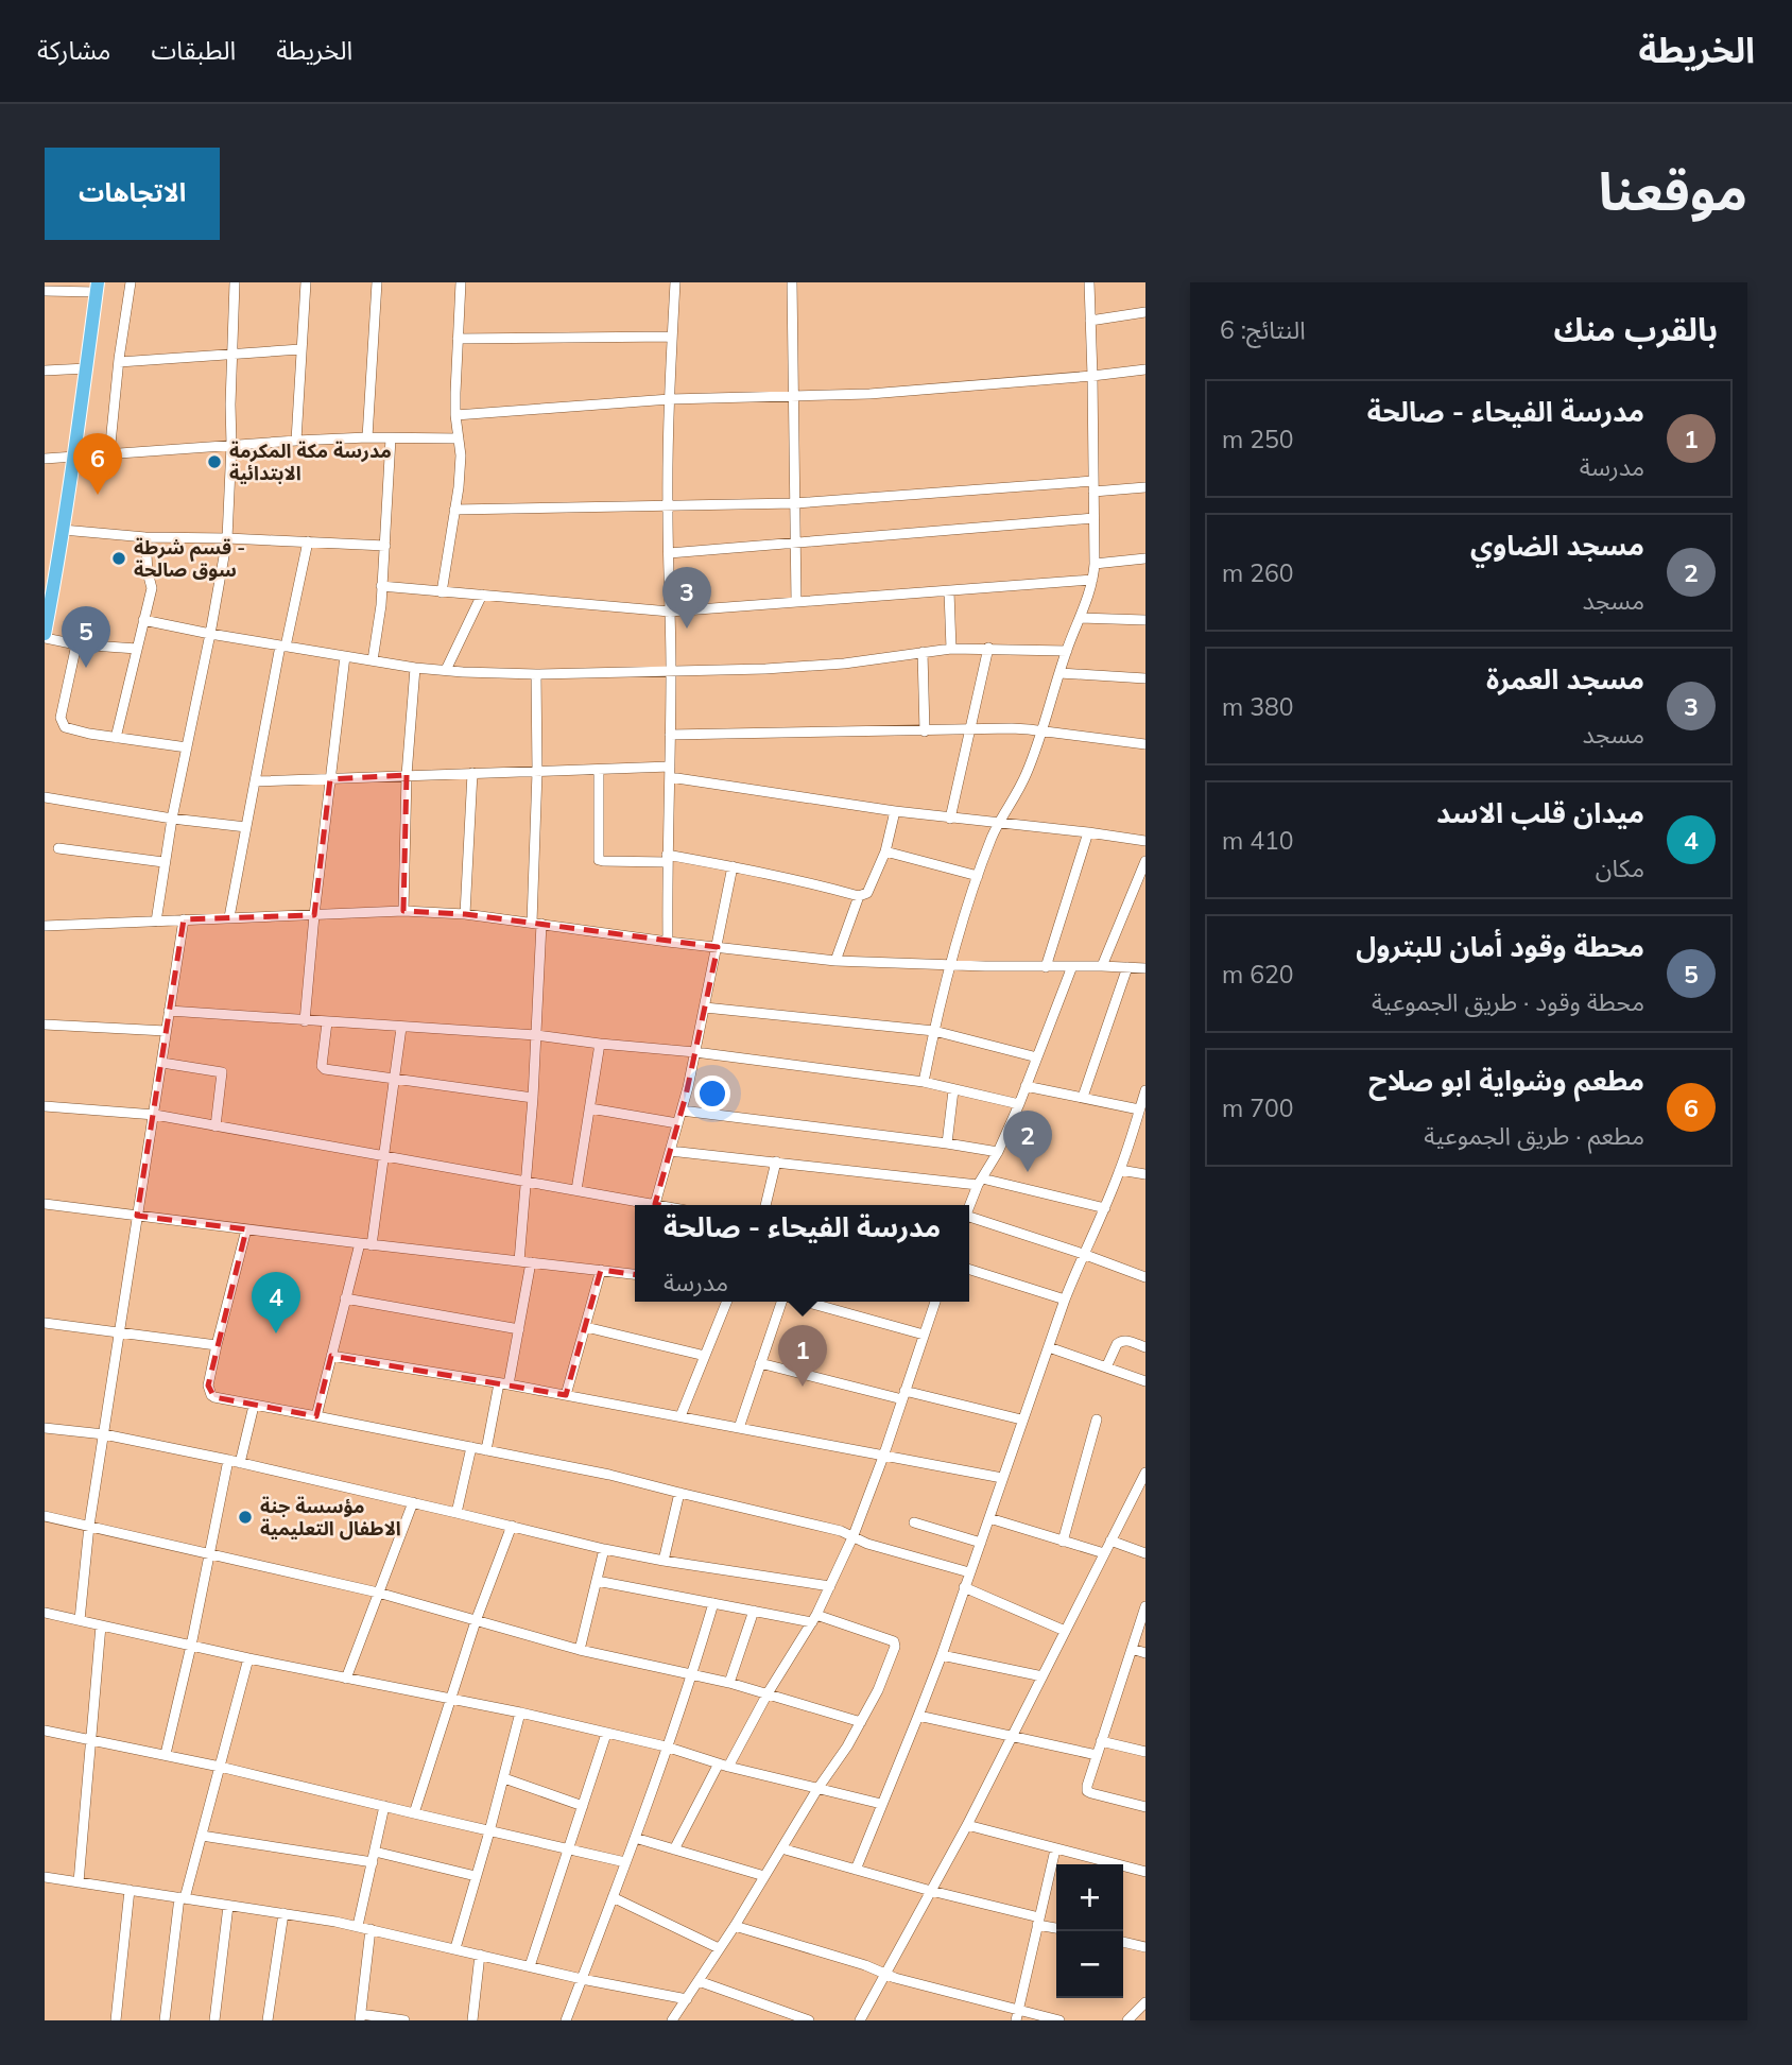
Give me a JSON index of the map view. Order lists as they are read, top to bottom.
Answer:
{
  "places": ["مدرسة مكة المكرمة الابتدائية", "قسم شرطة - سوق صالحة", "مؤسسة جنة الاطفال التعليمية"],
  "page": {
    "header": "الخريطة",
    "nav": ["الخريطة", "الطبقات", "مشاركة"],
    "title": "موقعنا",
    "buttons": "الاتجاهات",
    "heading": ["بالقرب منك", "النتائج: 6"],
    "list": [
      {
        "mark": "1",
        "name": "مدرسة الفيحاء - صالحة",
        "note": "مدرسة",
        "value": "250 m"
      },
      {
        "mark": "2",
        "name": "مسجد الضاوي",
        "note": "مسجد",
        "value": "260 m"
      },
      {
        "mark": "3",
        "name": "مسجد العمرة",
        "note": "مسجد",
        "value": "380 m"
      },
      {
        "mark": "4",
        "name": "ميدان قلب الاسد",
        "note": "مكان",
        "value": "410 m"
      },
      {
        "mark": "5",
        "name": "محطة وقود أمان للبترول",
        "note": "محطة وقود · طريق الجموعية",
        "value": "620 m"
      },
      {
        "mark": "6",
        "name": "مطعم وشواية ابو صلاح",
        "note": "مطعم · طريق الجموعية",
        "value": "700 m"
      }
    ],
    "pins": [
      "6",
      "3",
      "5",
      "2",
      "4",
      "1"
    ],
    "popup": ["مدرسة الفيحاء - صالحة", "مدرسة"],
    "map_buttons": ["+", "−"]
  }
}
